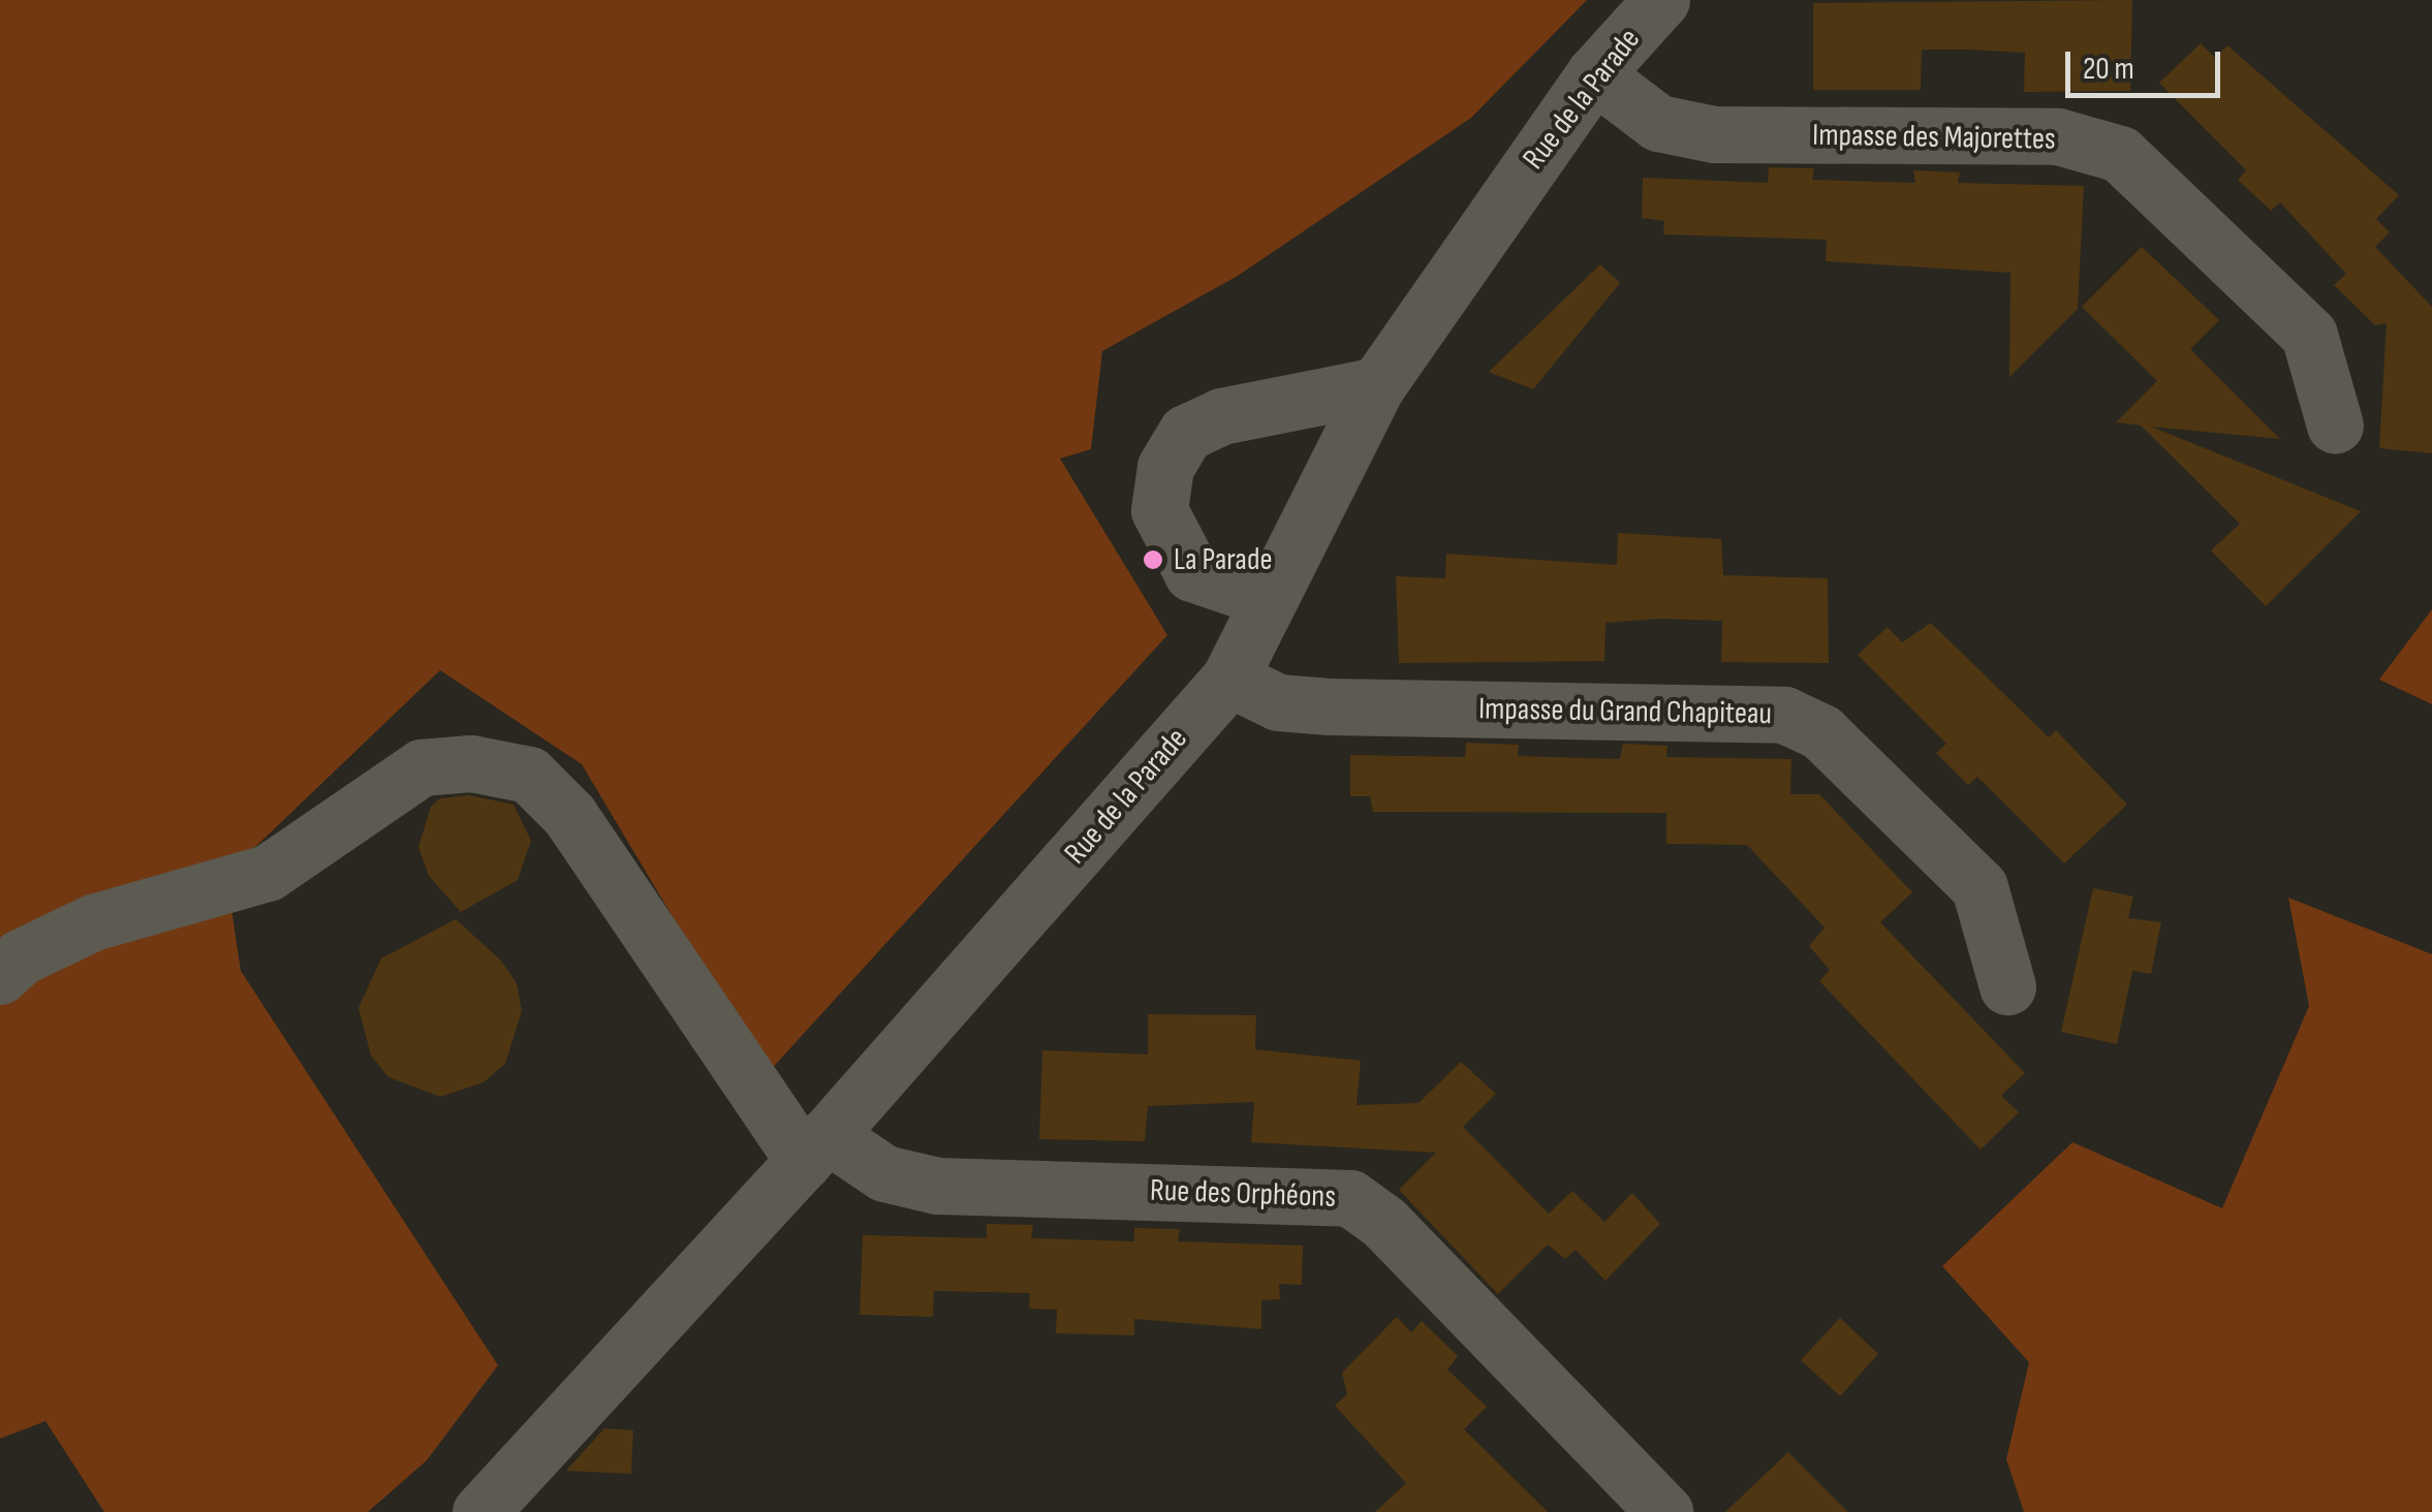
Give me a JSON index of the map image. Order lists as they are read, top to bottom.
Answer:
{
  "streets": {
    "street": [
      "Rue de la Parade",
      "Impasse des Majorettes",
      "Impasse du Grand Chapiteau",
      "Rue des Orphéons"
    ]
  },
  "crossings": [
    ["Rue de la Parade", "Impasse des Majorettes"],
    ["Rue de la Parade", "Impasse du Grand Chapiteau"],
    ["Rue de la Parade", "Rue des Orphéons"]
  ],
  "places": ["La Parade"],
  "scale_bar": "20 m"
}
